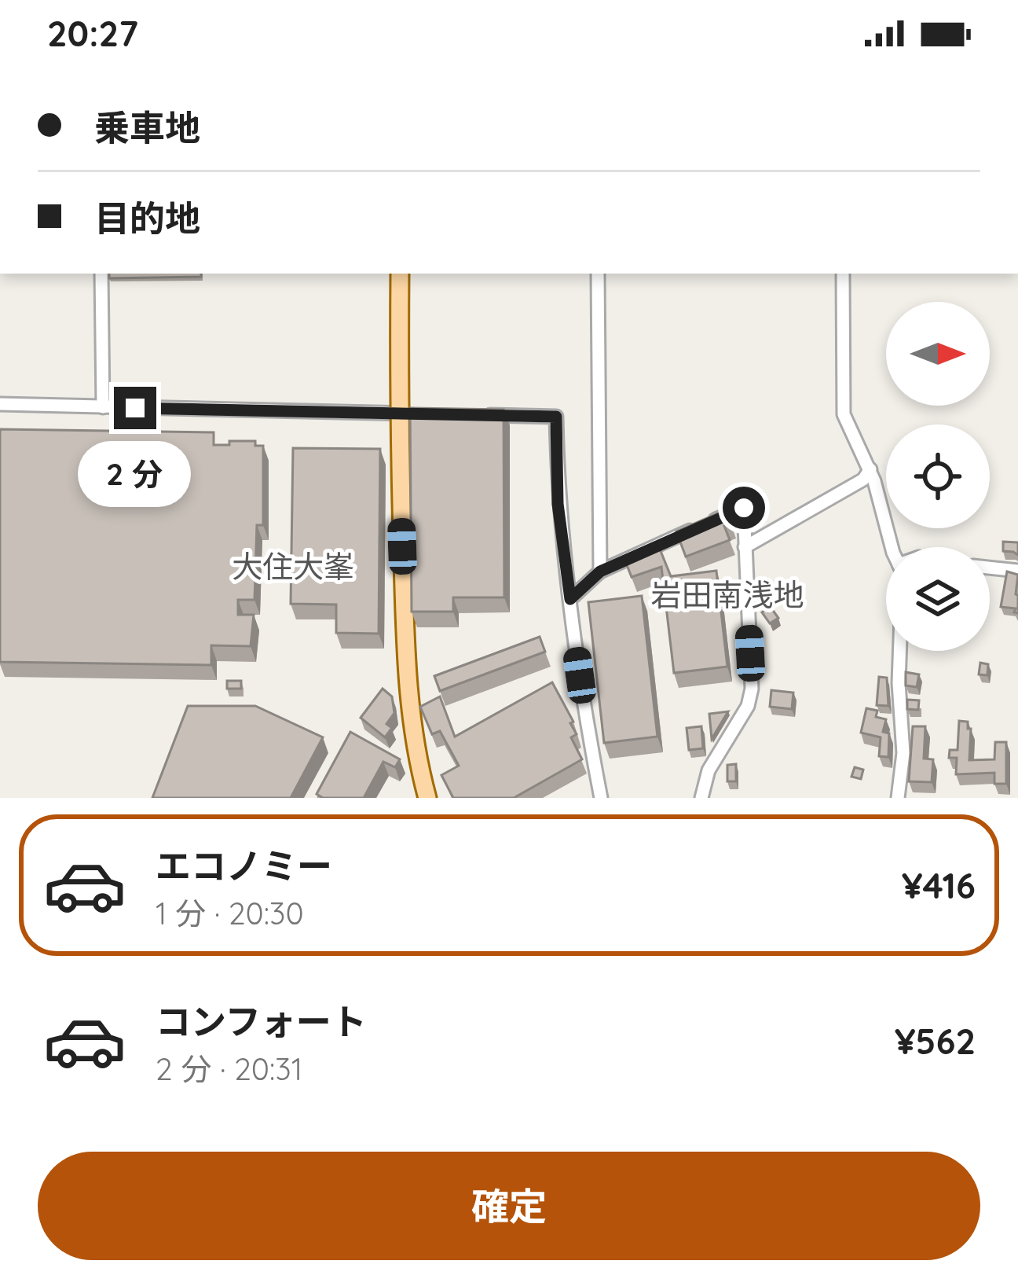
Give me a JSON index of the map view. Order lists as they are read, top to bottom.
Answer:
{
  "districts": ["大住大峯", "岩田南浅地"],
  "north": "right",
  "page": {
    "status": "20:27",
    "banner": ["乗車地", "目的地"],
    "bubble": "2 分",
    "list": [
      {
        "name": "エコノミー",
        "note": "1 分 · 20:30",
        "value": "¥416"
      },
      {
        "name": "コンフォート",
        "note": "2 分 · 20:31",
        "value": "¥562"
      }
    ],
    "buttons": "確定"
  }
}
